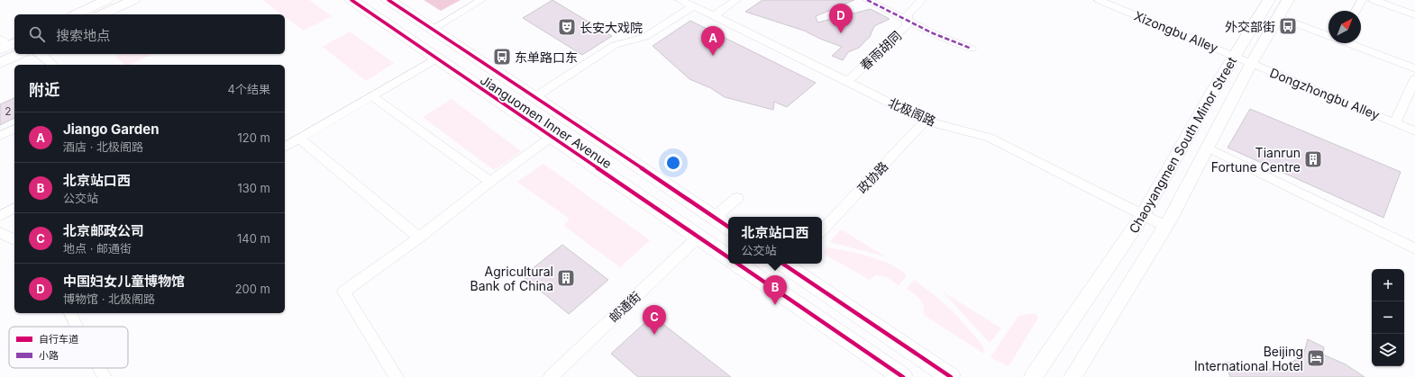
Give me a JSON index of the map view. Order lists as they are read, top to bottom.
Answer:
{
  "streets": {
    "highway": ["Jianguomen Inner Avenue"],
    "main road": ["Chaoyangmen South Minor Street"],
    "street": [
      "Xizongbu Alley",
      "春雨胡同",
      "Dongzhongbu Alley",
      "北极阁路",
      "政协路",
      "邮通街"
    ]
  },
  "crossings": [
    ["Xizongbu Alley", "Dongzhongbu Alley"],
    ["Xizongbu Alley", "Chaoyangmen South Minor Street"],
    ["春雨胡同", "北极阁路"],
    ["Dongzhongbu Alley", "Chaoyangmen South Minor Street"],
    ["北极阁路", "Chaoyangmen South Minor Street"],
    ["北极阁路", "政协路"],
    ["Jianguomen Inner Avenue", "邮通街"]
  ],
  "places": {
    "bus stop": ["外交部街", "东单路口东"],
    "theatre": ["长安大戏院"],
    "building": ["Tianrun Fortune Centre", "Agricultural Bank of China"],
    "hotel": ["Beijing International Hotel"]
  },
  "house_numbers": ["2"],
  "legend": ["自行车道", "小路"],
  "north": "top right",
  "page": {
    "pins": [
      "D",
      "A",
      "B",
      "C"
    ],
    "search": "搜索地点",
    "heading": ["附近", "4个结果"],
    "list": [
      {
        "mark": "A",
        "name": "Jiango Garden",
        "note": "酒店 · 北极阁路",
        "value": "120 m"
      },
      {
        "mark": "B",
        "name": "北京站口西",
        "note": "公交站",
        "value": "130 m"
      },
      {
        "mark": "C",
        "name": "北京邮政公司",
        "note": "地点 · 邮通街",
        "value": "140 m"
      },
      {
        "mark": "D",
        "name": "中国妇女儿童博物馆",
        "note": "博物馆 · 北极阁路",
        "value": "200 m"
      }
    ],
    "popup": ["北京站口西", "公交站"],
    "map_buttons": ["+", "−"]
  }
}
